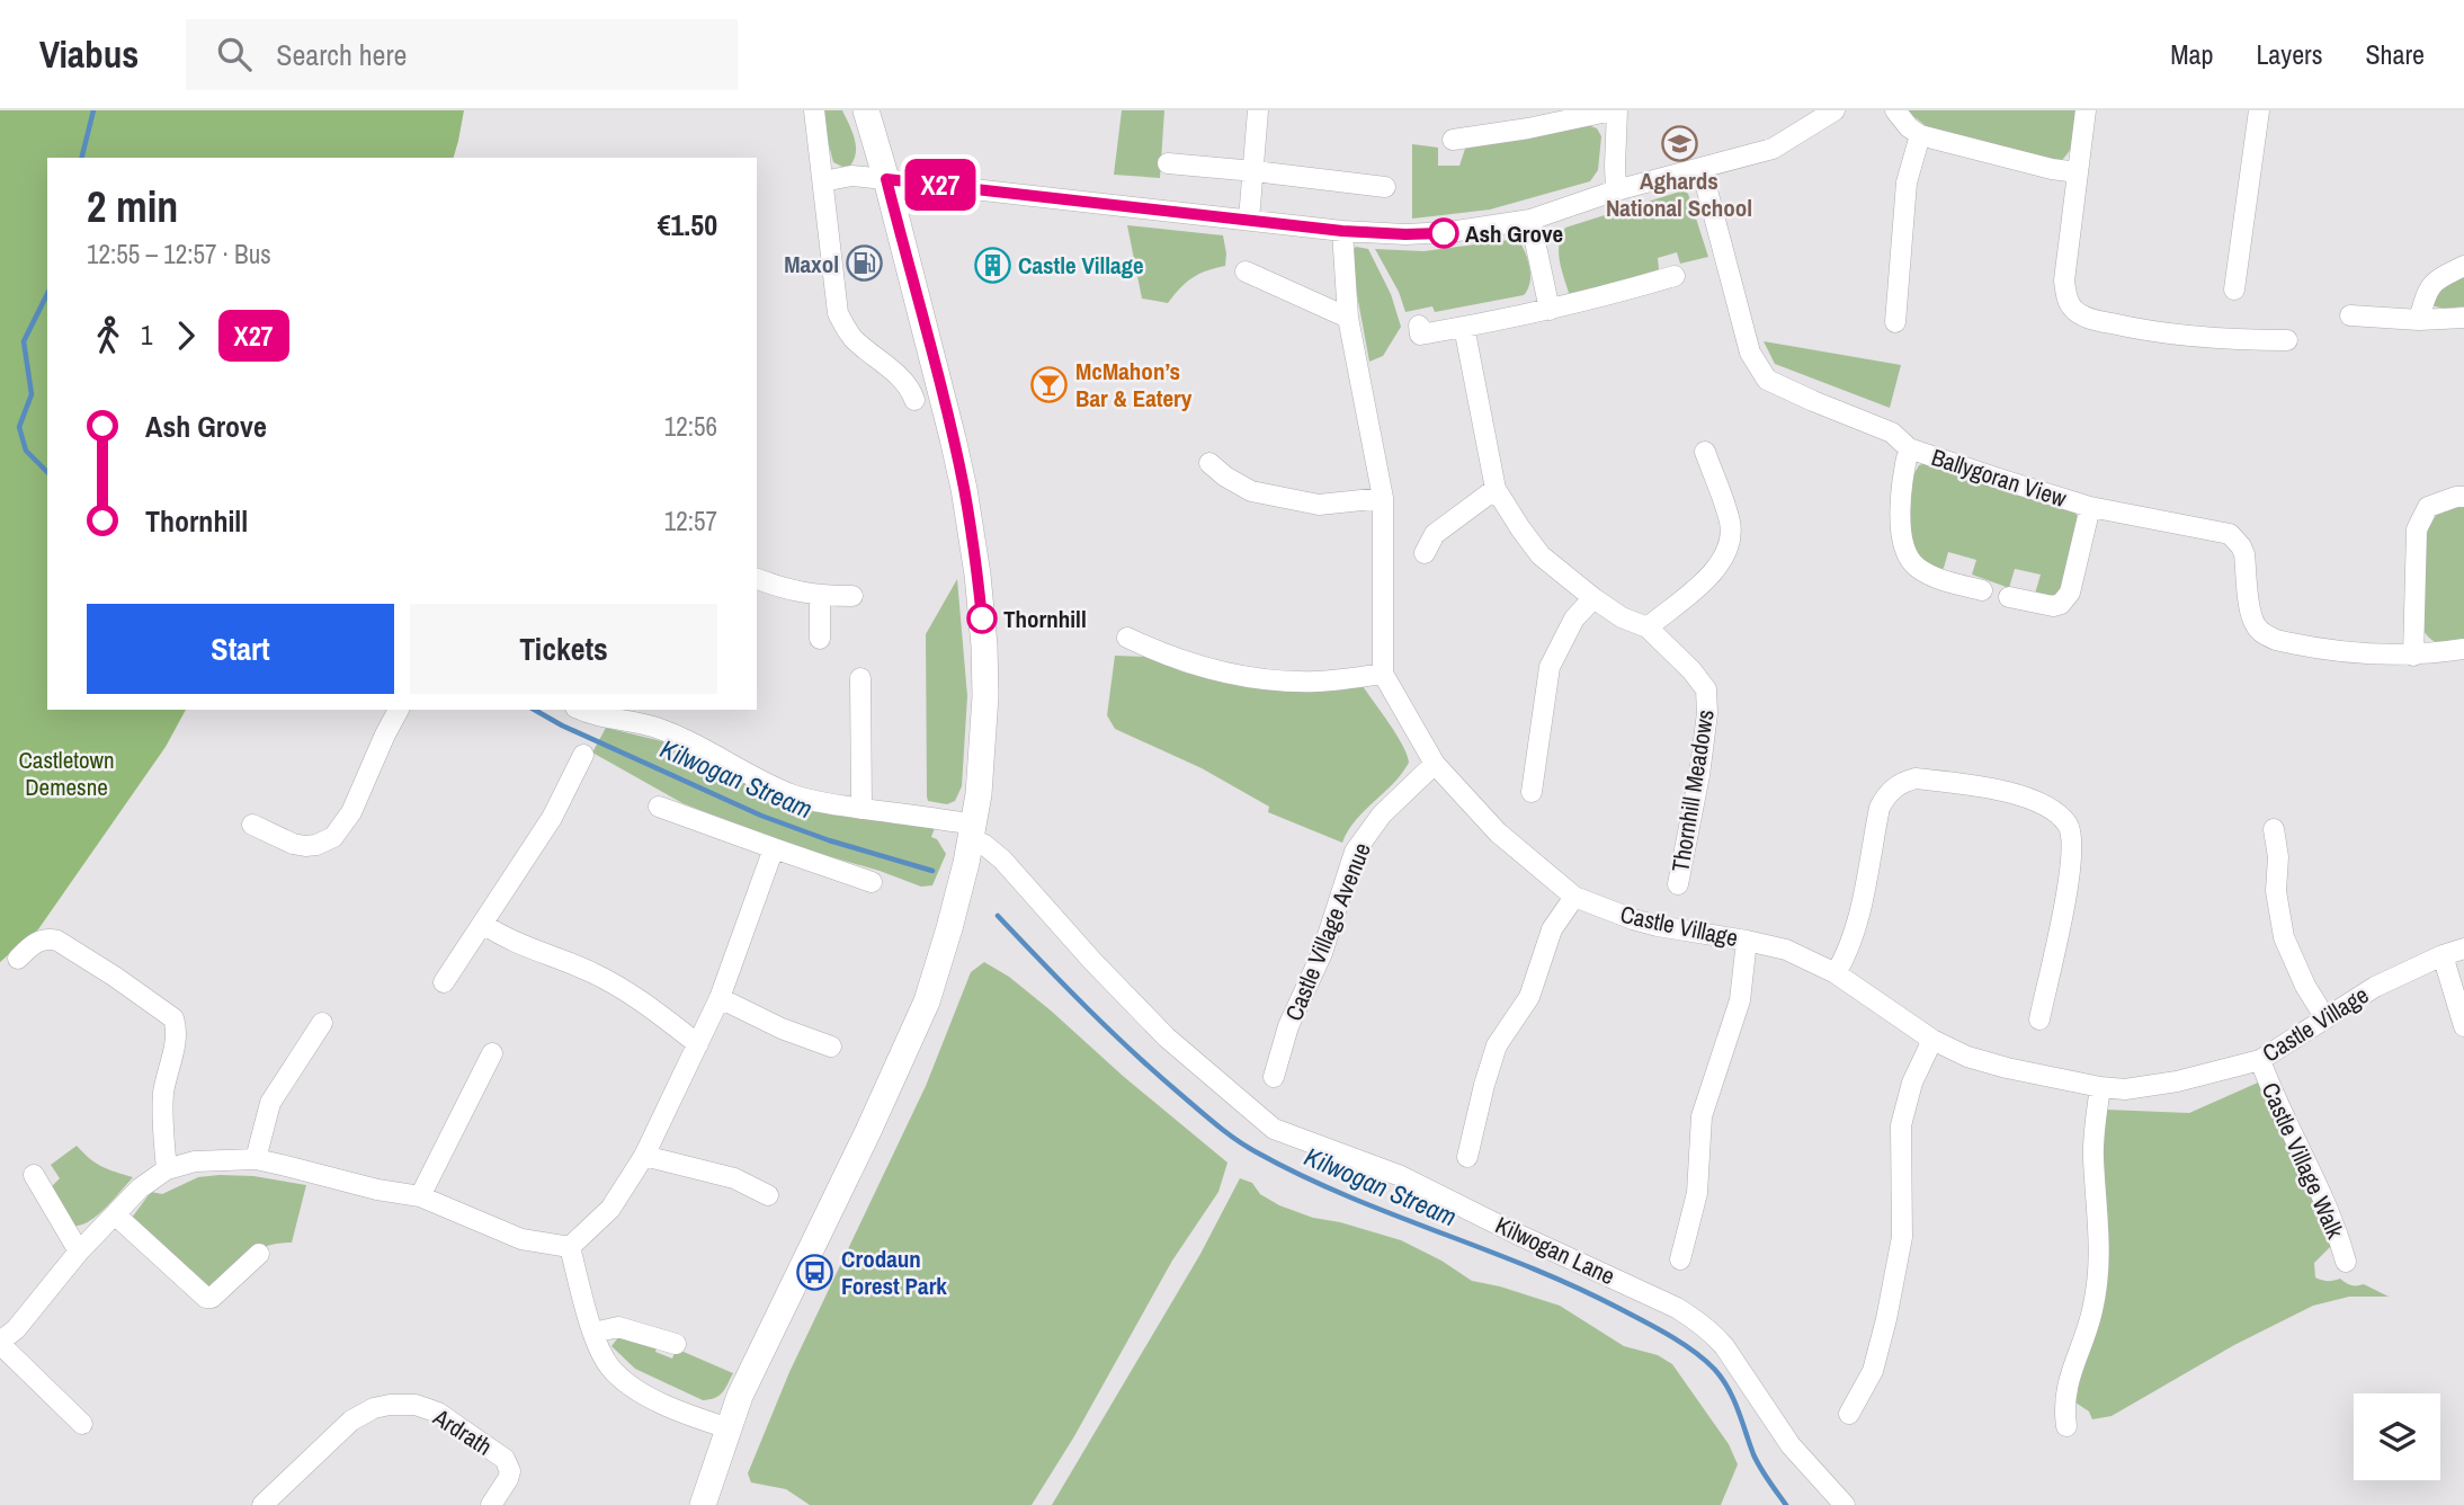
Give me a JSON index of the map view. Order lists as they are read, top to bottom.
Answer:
{
  "streets": {
    "street": [
      "Ballygoran View",
      "Thornhill Meadows",
      "Castle Village",
      "Castle Village Avenue",
      "Castle Village Walk",
      "Kilwogan Lane",
      "Ardrath"
    ]
  },
  "crossings": [
    ["Castle Village", "Castle Village Avenue"],
    ["Castle Village", "Castle Village Walk"]
  ],
  "water": ["Kilwogan Stream"],
  "parks": ["Castletown Demesne"],
  "places": {
    "school or university": ["Aghards National School"],
    "other": ["Ash Grove", "Thornhill"],
    "fuel station": ["Maxol"],
    "building": ["Castle Village"],
    "bar": ["McMahon’s Bar & Eatery"],
    "bus stop": ["Crodaun Forest Park"]
  },
  "lines": ["bus line X27"],
  "page": {
    "header": "Viabus",
    "search": "Search here",
    "nav": ["Map", "Layers", "Share"],
    "on_map": "X27",
    "heading": ["2 min", "12:55 – 12:57 · Bus", "€1.50"],
    "legs": ["1", "X27"],
    "list": [
      {
        "name": "Ash Grove",
        "value": "12:56"
      },
      {
        "name": "Thornhill",
        "value": "12:57"
      }
    ],
    "buttons": ["Start", "Tickets"]
  }
}
